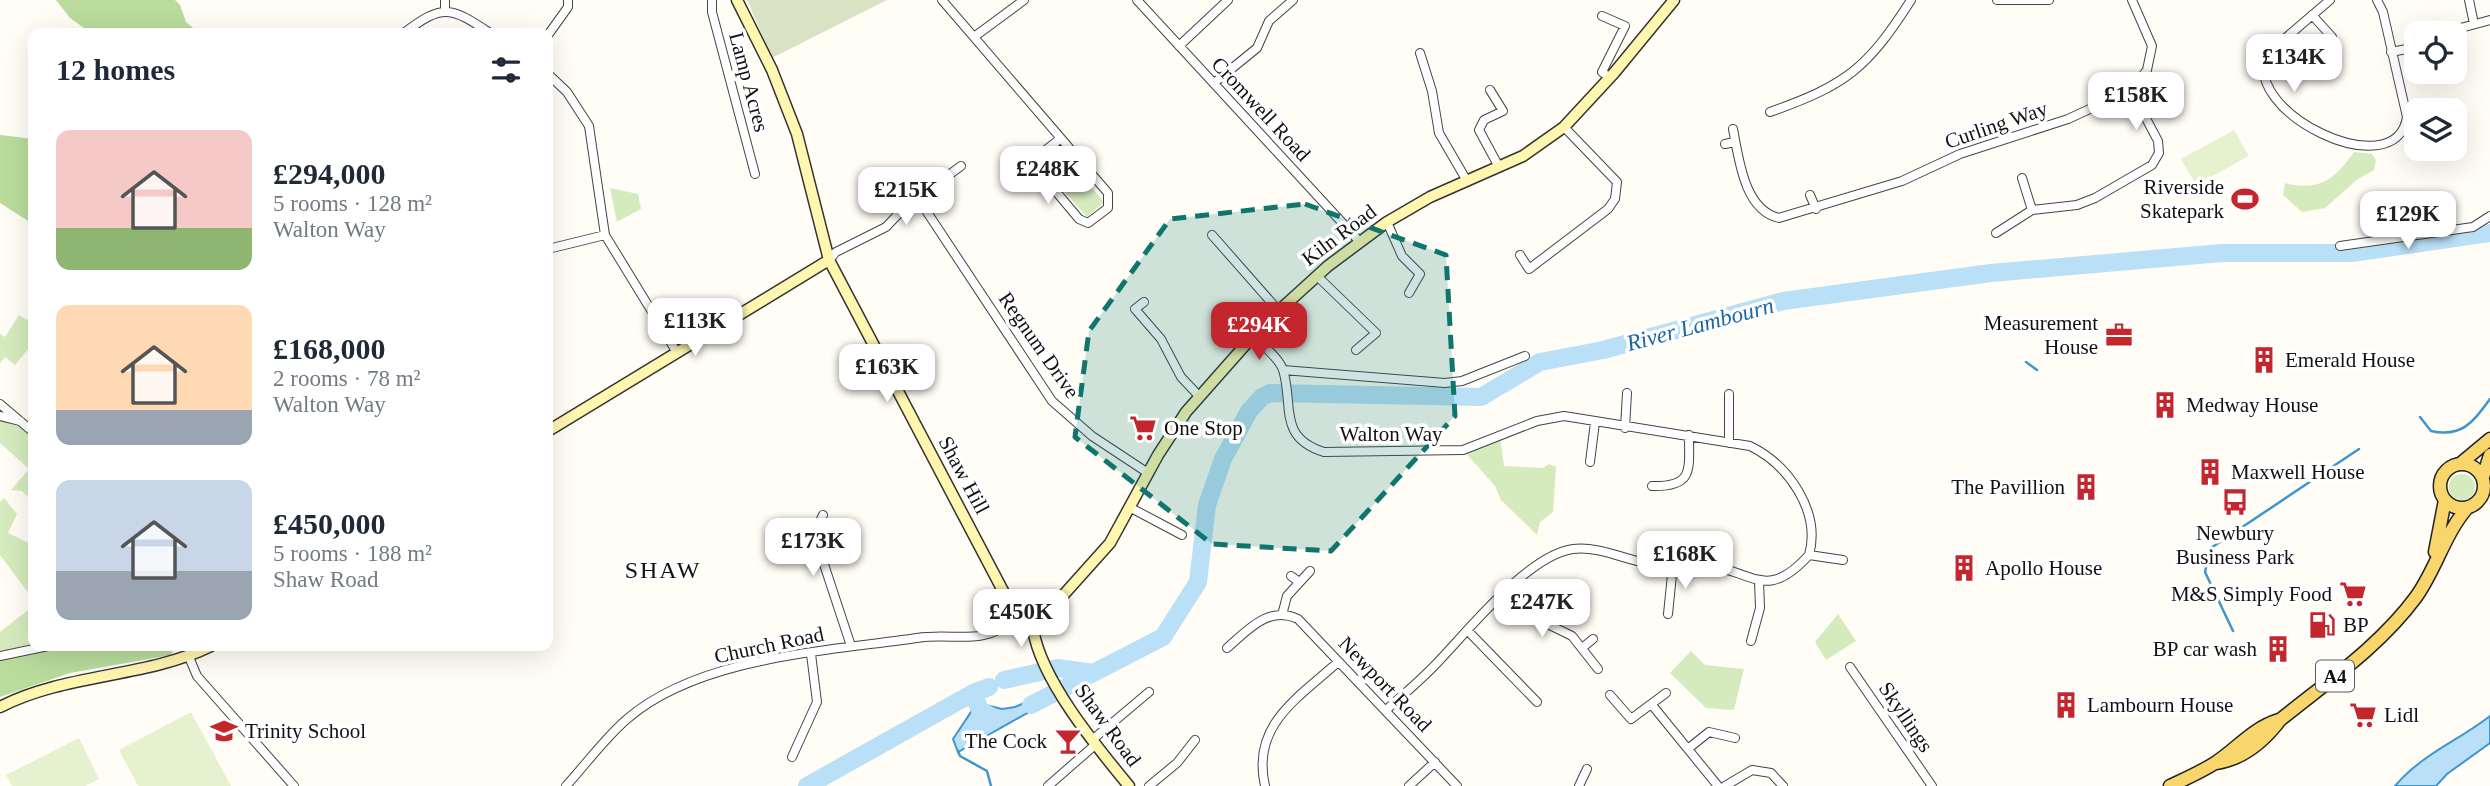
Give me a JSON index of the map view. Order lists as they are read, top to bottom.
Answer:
{
  "streets": {
    "main road": ["A4"],
    "street": [
      "Lamp Acres",
      "Cromwell Road",
      "Curling Way",
      "Kiln Road",
      "Regnum Drive",
      "Walton Way",
      "Shaw Hill",
      "Church Road",
      "Newport Road",
      "Skyllings",
      "Shaw Road"
    ]
  },
  "crossings": [
    ["Cromwell Road", "Kiln Road"],
    ["Kiln Road", "Regnum Drive"],
    ["Kiln Road", "Shaw Road"],
    ["Shaw Hill", "Church Road"]
  ],
  "districts": ["SHAW"],
  "water": ["River Lambourn"],
  "places": {
    "sports": ["Riverside Skatepark"],
    "office": ["Measurement House"],
    "building": [
      "Emerald House",
      "Medway House",
      "Maxwell House",
      "The Pavillion",
      "Apollo House",
      "BP car wash",
      "Lambourn House"
    ],
    "supermarket": ["One Stop", "M&S Simply Food", "Lidl"],
    "bus stop": ["Newbury Business Park"],
    "fuel station": ["BP"],
    "school or university": ["Trinity School"],
    "bar": ["The Cock"]
  },
  "page": {
    "heading": "12 homes",
    "price": [
      "£134K",
      "£158K",
      "£248K",
      "£215K",
      "£129K",
      "£113K",
      "£294K",
      "£163K",
      "£173K",
      "£168K",
      "£247K",
      "£450K"
    ],
    "list": [
      {
        "name": "£294,000",
        "note": "5 rooms · 128 m² · Walton Way"
      },
      {
        "name": "£168,000",
        "note": "2 rooms · 78 m² · Walton Way"
      },
      {
        "name": "£450,000",
        "note": "5 rooms · 188 m² · Shaw Road"
      }
    ]
  }
}
